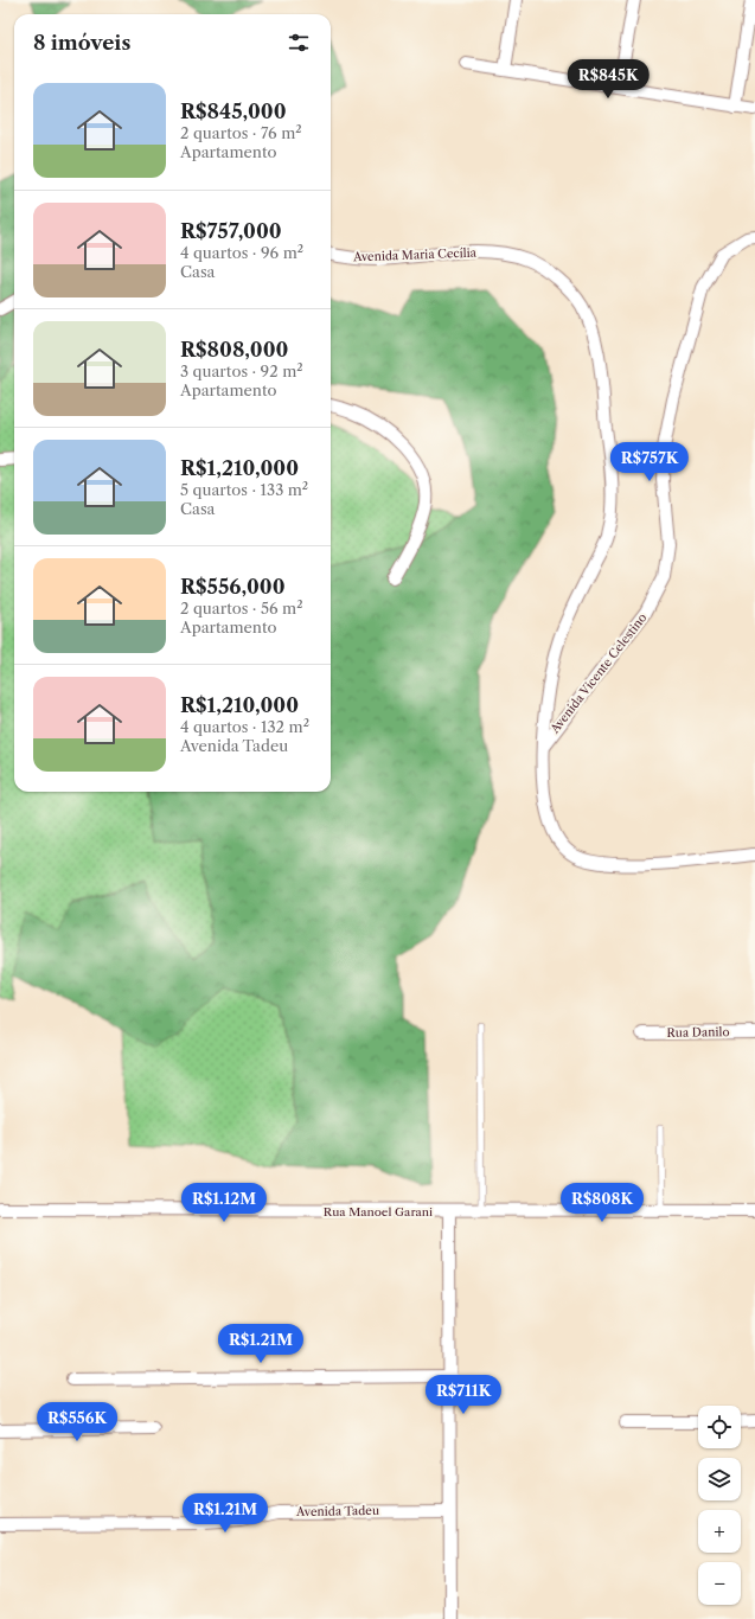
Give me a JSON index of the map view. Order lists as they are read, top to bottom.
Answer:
{
  "streets": {
    "street": [
      "Avenida Maria Cecília",
      "Avenida Vicente Celestino",
      "Rua Danilo",
      "Rua Manoel Garani",
      "Avenida Tadeu"
    ]
  },
  "crossings": [
    ["Avenida Maria Cecília", "Avenida Vicente Celestino"]
  ],
  "page": {
    "heading": "8 imóveis",
    "price": [
      "R$845K",
      "R$757K",
      "R$1.12M",
      "R$808K",
      "R$1.21M",
      "R$711K",
      "R$556K",
      "R$1.21M"
    ],
    "list": [
      {
        "name": "R$845,000",
        "note": "2 quartos · 76 m² · Apartamento"
      },
      {
        "name": "R$757,000",
        "note": "4 quartos · 96 m² · Casa"
      },
      {
        "name": "R$808,000",
        "note": "3 quartos · 92 m² · Apartamento"
      },
      {
        "name": "R$1,210,000",
        "note": "5 quartos · 133 m² · Casa"
      },
      {
        "name": "R$556,000",
        "note": "2 quartos · 56 m² · Apartamento"
      },
      {
        "name": "R$1,210,000",
        "note": "4 quartos · 132 m² · Avenida Tadeu"
      }
    ],
    "map_buttons": ["+", "−"]
  }
}
